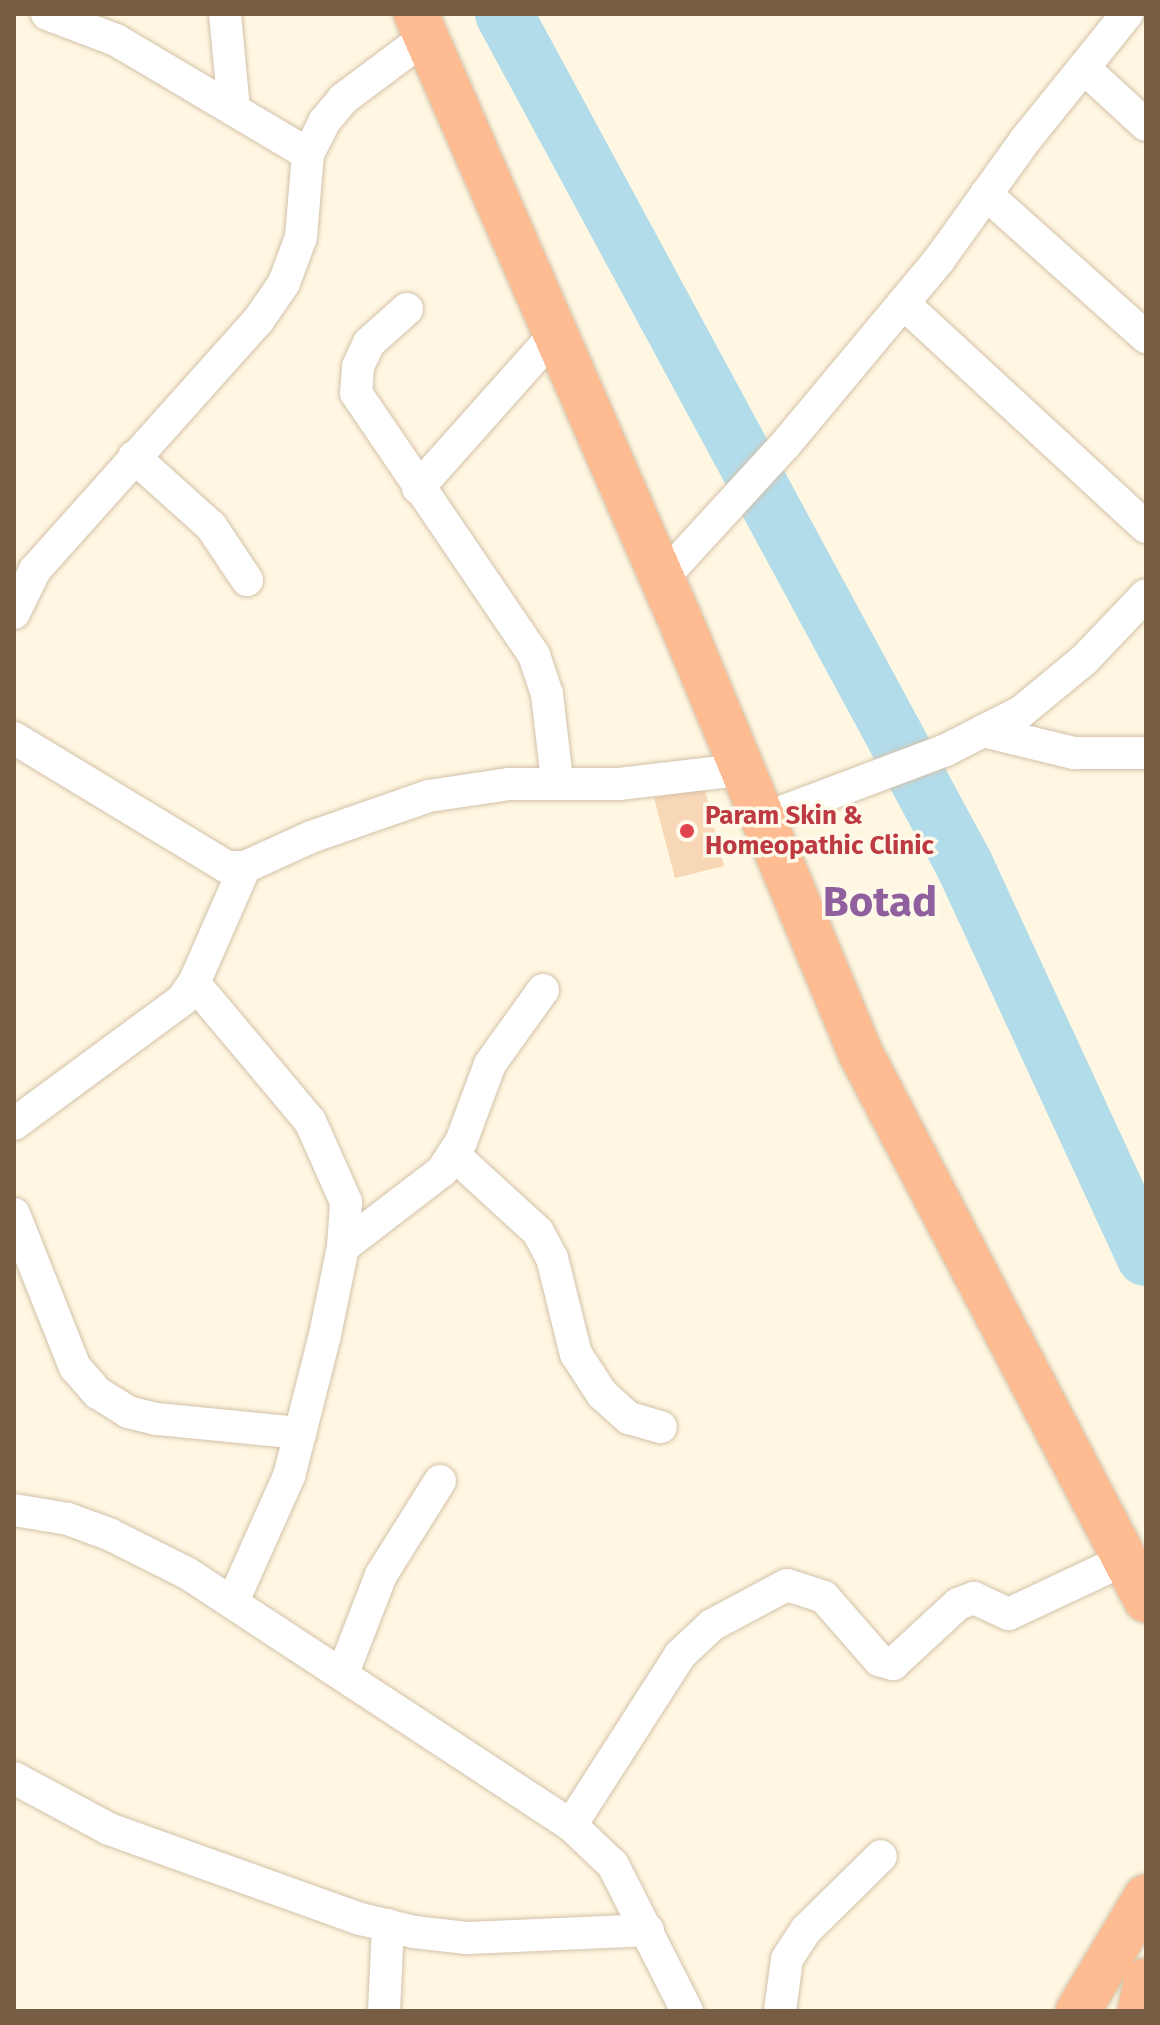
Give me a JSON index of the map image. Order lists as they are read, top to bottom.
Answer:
{
  "districts": ["Botad"],
  "places": ["Param Skin & Homeopathic Clinic"]
}
